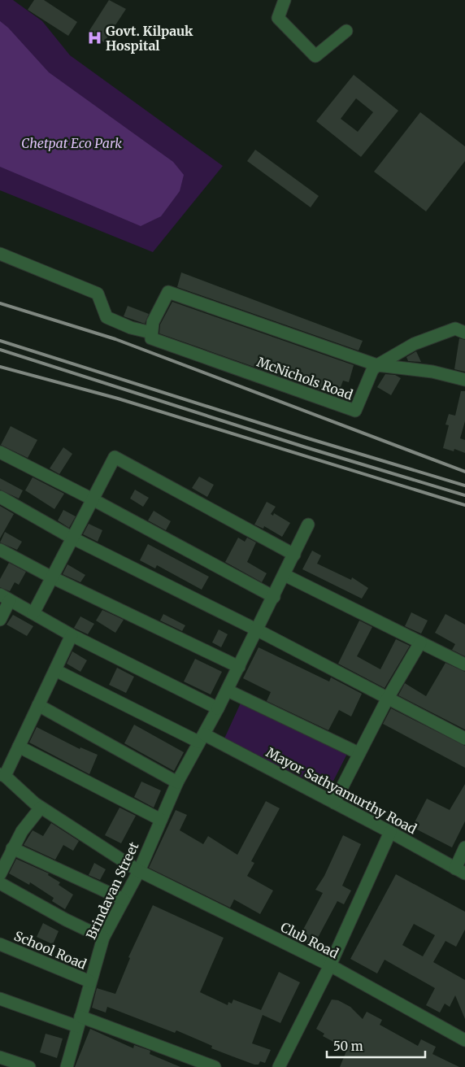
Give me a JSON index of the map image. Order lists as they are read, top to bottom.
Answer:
{
  "streets": {
    "street": [
      "McNichols Road",
      "Mayor Sathyamurthy Road",
      "Brindavan Street",
      "Club Road",
      "School Road"
    ]
  },
  "crossings": [
    ["Mayor Sathyamurthy Road", "Brindavan Street"],
    ["Brindavan Street", "Club Road"],
    ["Brindavan Street", "School Road"]
  ],
  "parks": ["Chetpat Eco Park"],
  "places": {
    "hospital": ["Govt. Kilpauk Hospital"]
  },
  "scale_bar": "50 m"
}
